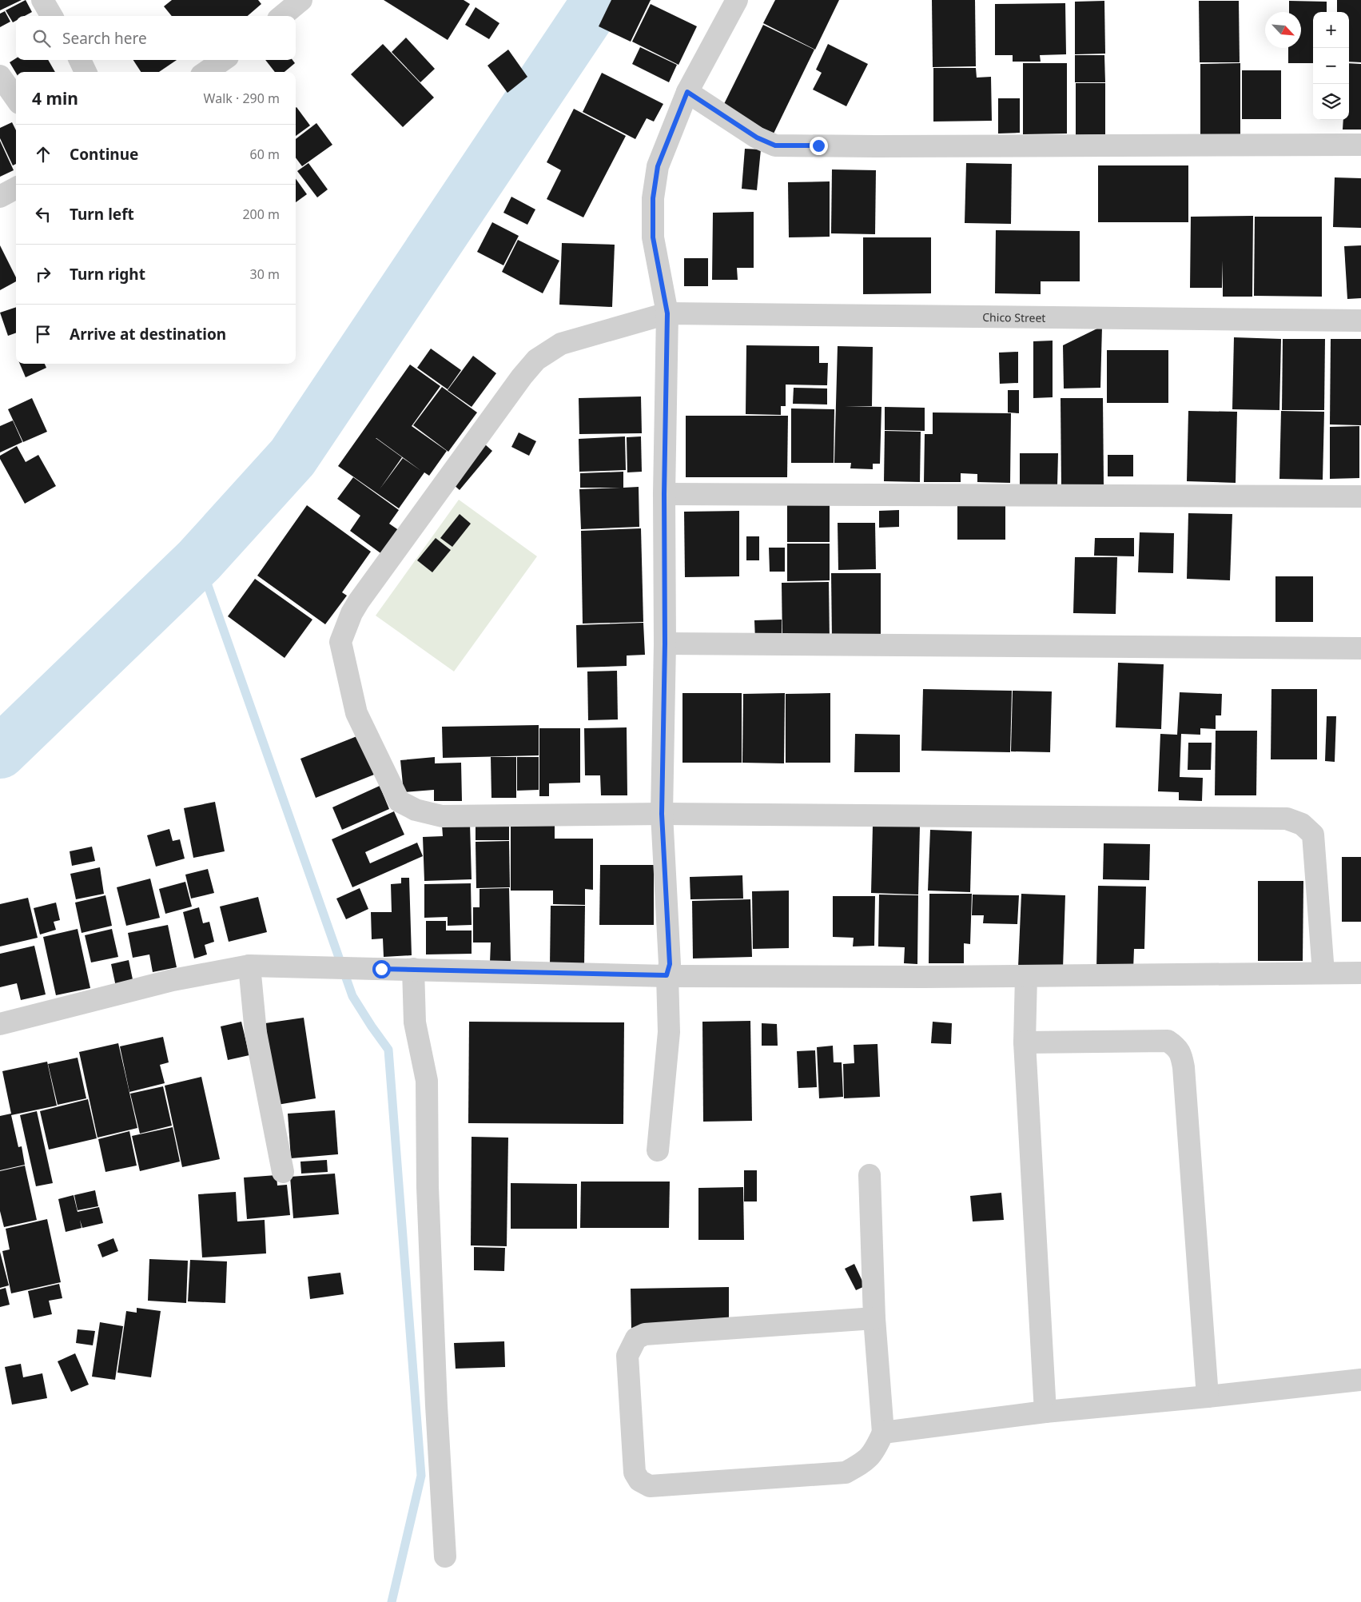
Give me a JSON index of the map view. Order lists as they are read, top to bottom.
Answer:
{
  "streets": {
    "street": ["Chico Street"]
  },
  "north": "bottom right",
  "page": {
    "map_buttons": ["+", "−"],
    "search": "Search here",
    "heading": ["4 min", "Walk · 290 m"],
    "list": [
      ["Continue", "60 m"],
      ["Turn left", "200 m"],
      ["Turn right", "30 m"],
      "Arrive at destination"
    ]
  }
}
